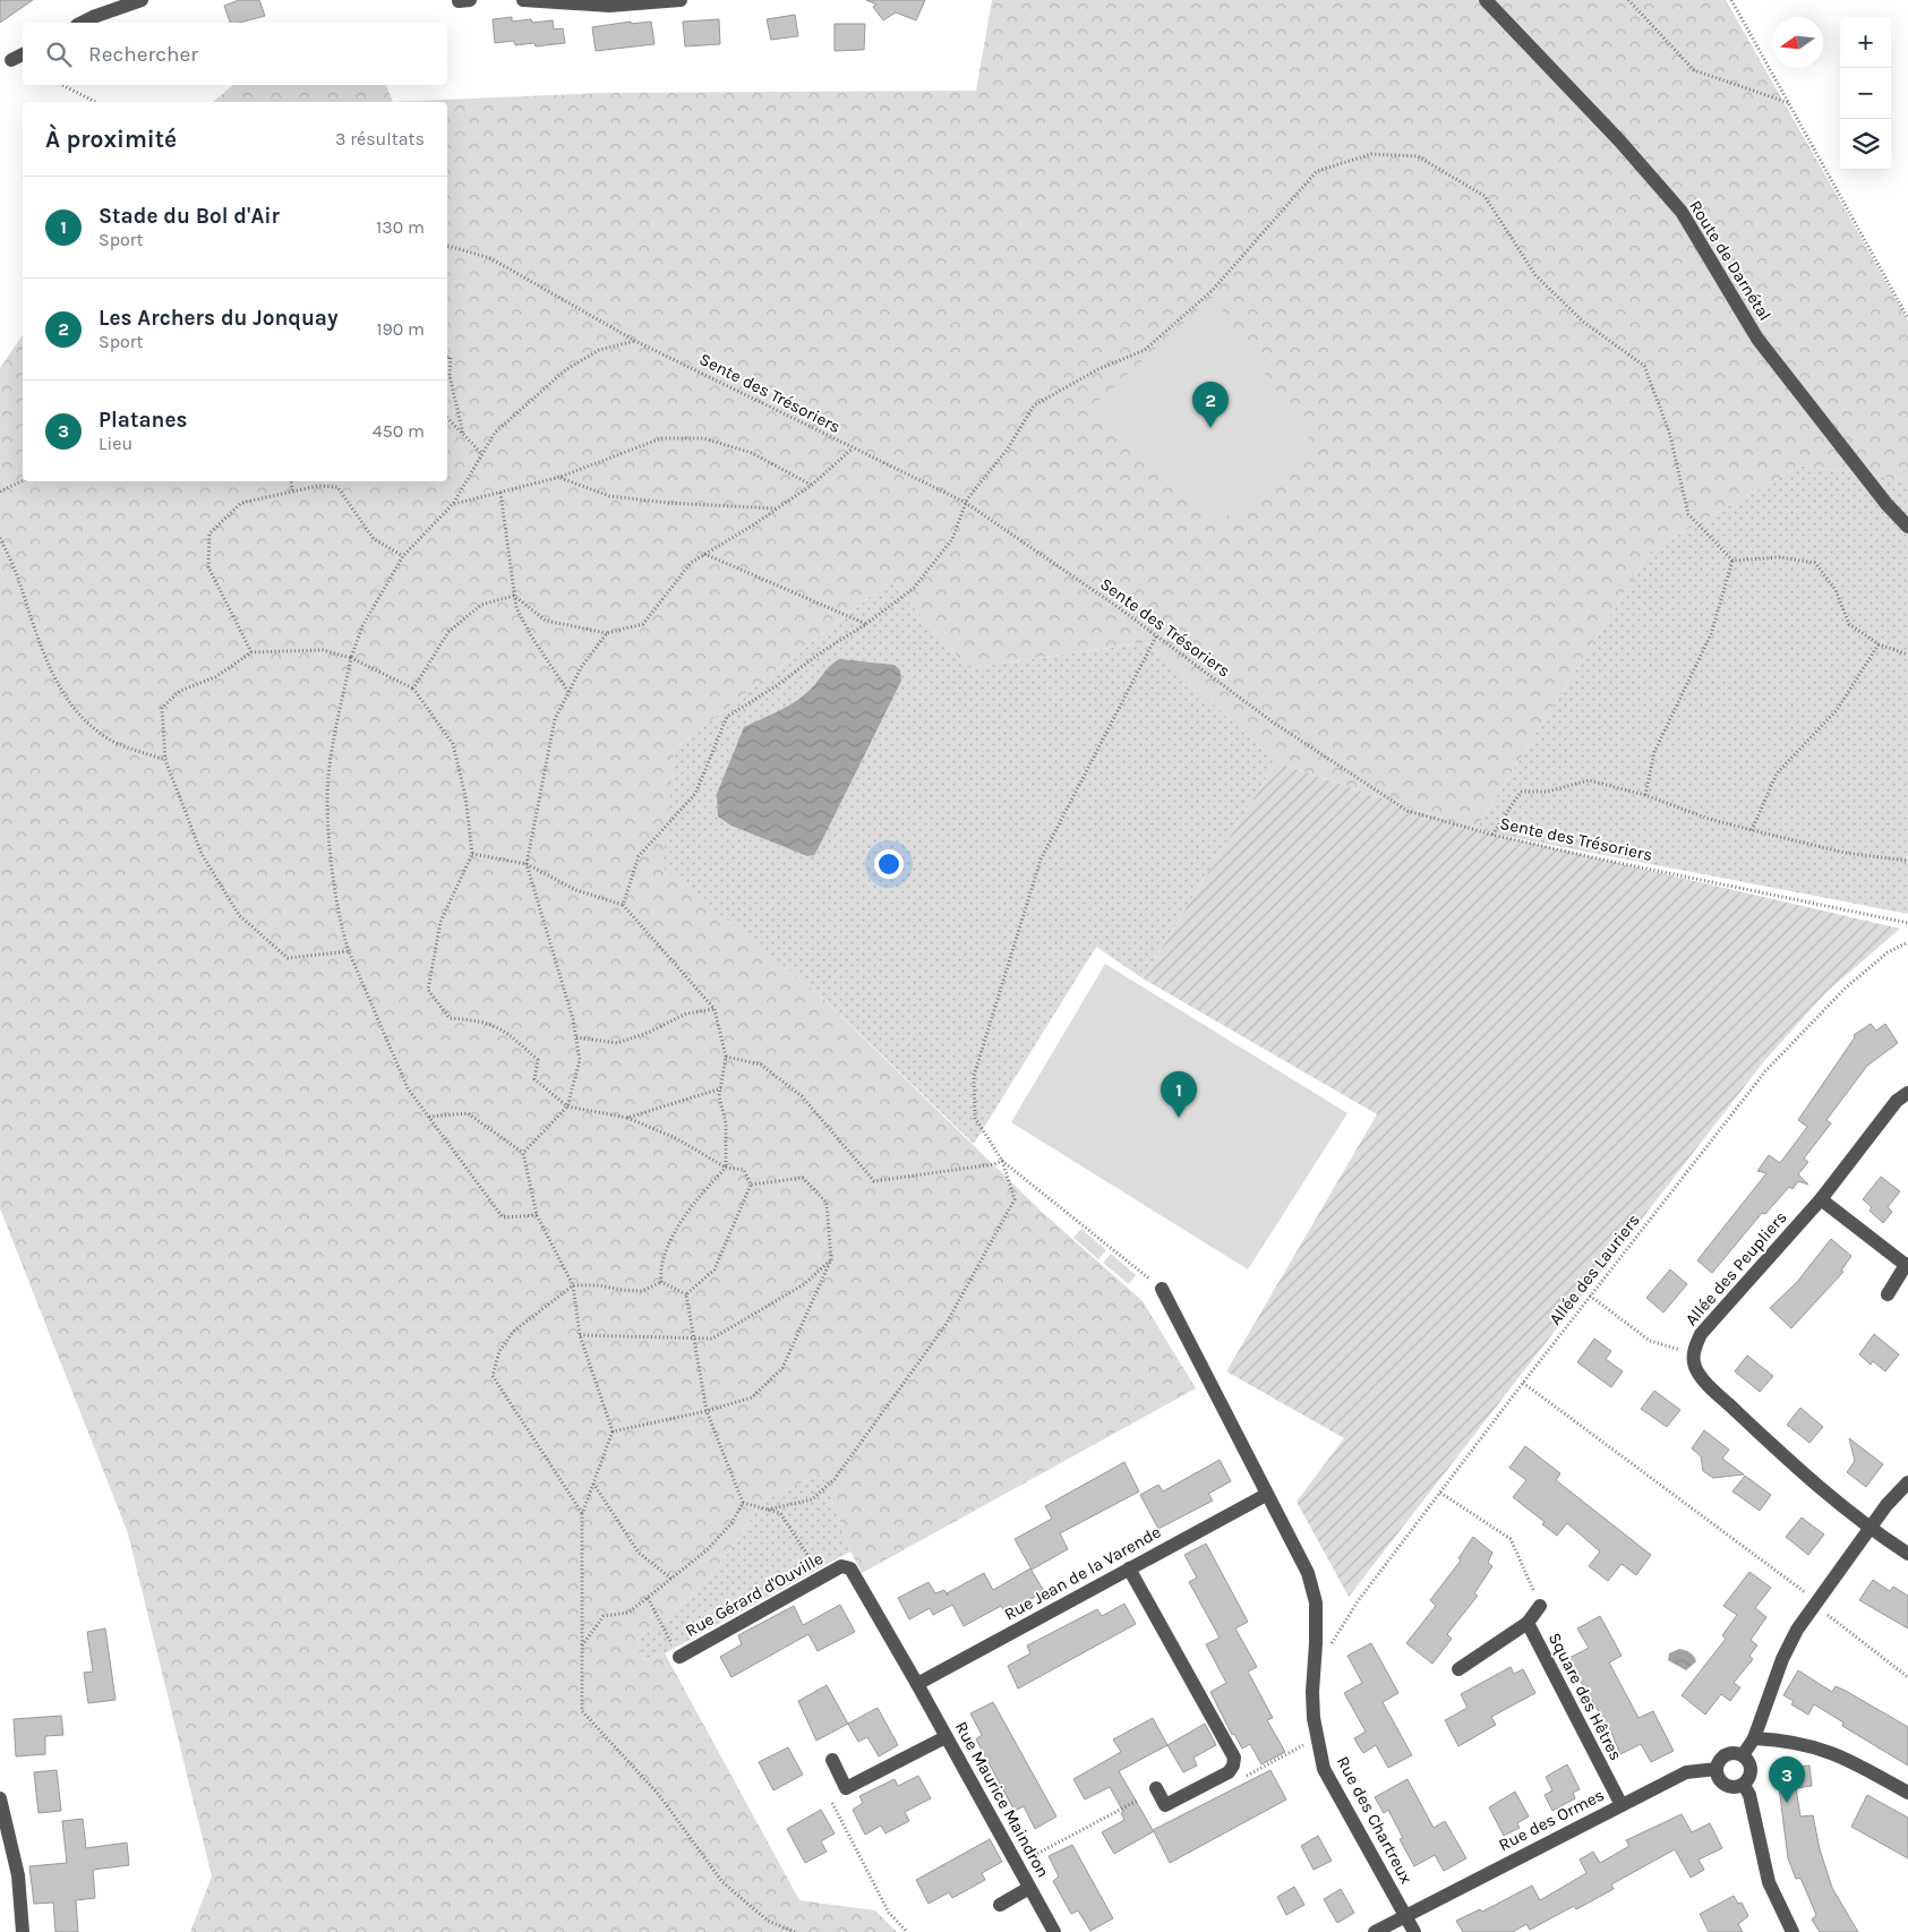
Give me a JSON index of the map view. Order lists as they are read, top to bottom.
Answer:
{
  "streets": {
    "street": [
      "Route de Darnétal",
      "Allée des Peupliers",
      "Rue Jean de la Varende",
      "Rue Gérard d'Ouville",
      "Square des Hêtres",
      "Rue Maurice Maindron",
      "Rue des Chartreux",
      "Rue des Ormes"
    ],
    "path": ["Sente des Trésoriers", "Allée des Lauriers"]
  },
  "crossings": [
    ["Rue Jean de la Varende", "Rue Gérard d'Ouville"],
    ["Rue Jean de la Varende", "Rue Maurice Maindron"],
    ["Rue Jean de la Varende", "Rue des Chartreux"],
    ["Rue Gérard d'Ouville", "Rue Maurice Maindron"],
    ["Square des Hêtres", "Rue des Ormes"],
    ["Rue des Chartreux", "Rue des Ormes"]
  ],
  "north": "left",
  "page": {
    "map_buttons": ["+", "−"],
    "search": "Rechercher",
    "heading": ["À proximité", "3 résultats"],
    "list": [
      {
        "mark": "1",
        "name": "Stade du Bol d'Air",
        "note": "Sport",
        "value": "130 m"
      },
      {
        "mark": "2",
        "name": "Les Archers du Jonquay",
        "note": "Sport",
        "value": "190 m"
      },
      {
        "mark": "3",
        "name": "Platanes",
        "note": "Lieu",
        "value": "450 m"
      }
    ],
    "pins": ["2", "1", "3"]
  }
}
